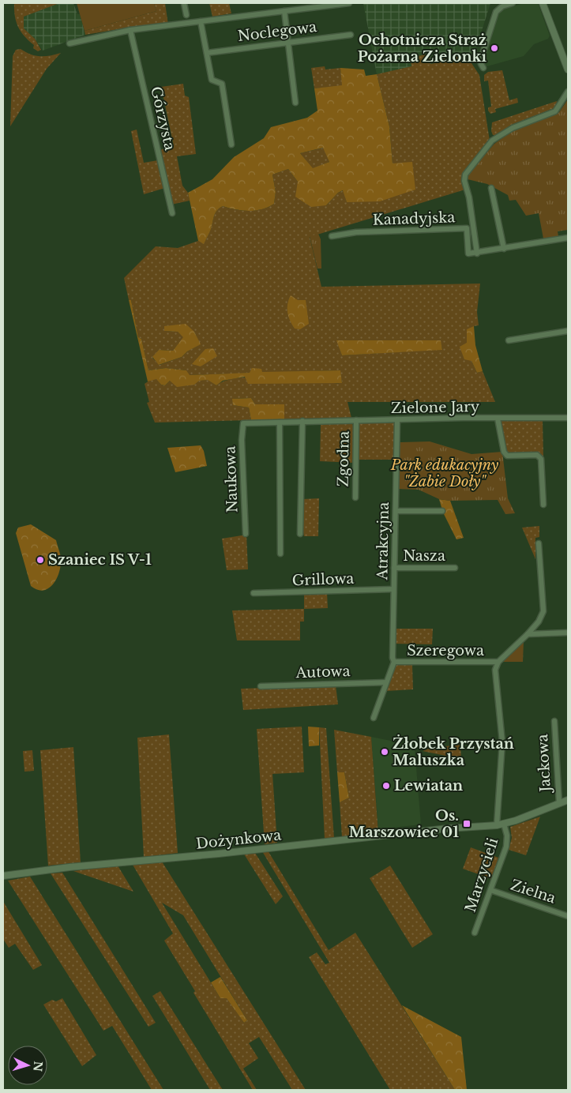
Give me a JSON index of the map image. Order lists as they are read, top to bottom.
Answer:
{
  "streets": {
    "street": [
      "Noclegowa",
      "Górzysta",
      "Kanadyjska",
      "Zielone Jary",
      "Zgodna",
      "Naukowa",
      "Atrakcyjna",
      "Nasza",
      "Grillowa",
      "Szeregowa",
      "Autowa",
      "Jackowa",
      "Dożynkowa",
      "Marzycieli",
      "Zielna"
    ]
  },
  "crossings": [
    ["Zielone Jary", "Zgodna"],
    ["Zielone Jary", "Naukowa"],
    ["Zielone Jary", "Atrakcyjna"],
    ["Atrakcyjna", "Nasza"],
    ["Atrakcyjna", "Grillowa"],
    ["Atrakcyjna", "Szeregowa"],
    ["Jackowa", "Dożynkowa"],
    ["Dożynkowa", "Marzycieli"],
    ["Marzycieli", "Zielna"]
  ],
  "parks": ["Park edukacyjny \"Żabie Doły\""],
  "places": {
    "other": [
      "Ochotnicza Straż Pożarna Zielonki",
      "Szaniec IS V-1",
      "Żłobek Przystań Maluszka",
      "Lewiatan"
    ],
    "transit": ["Os. Marszowiec 01"]
  },
  "north": "right"
}
